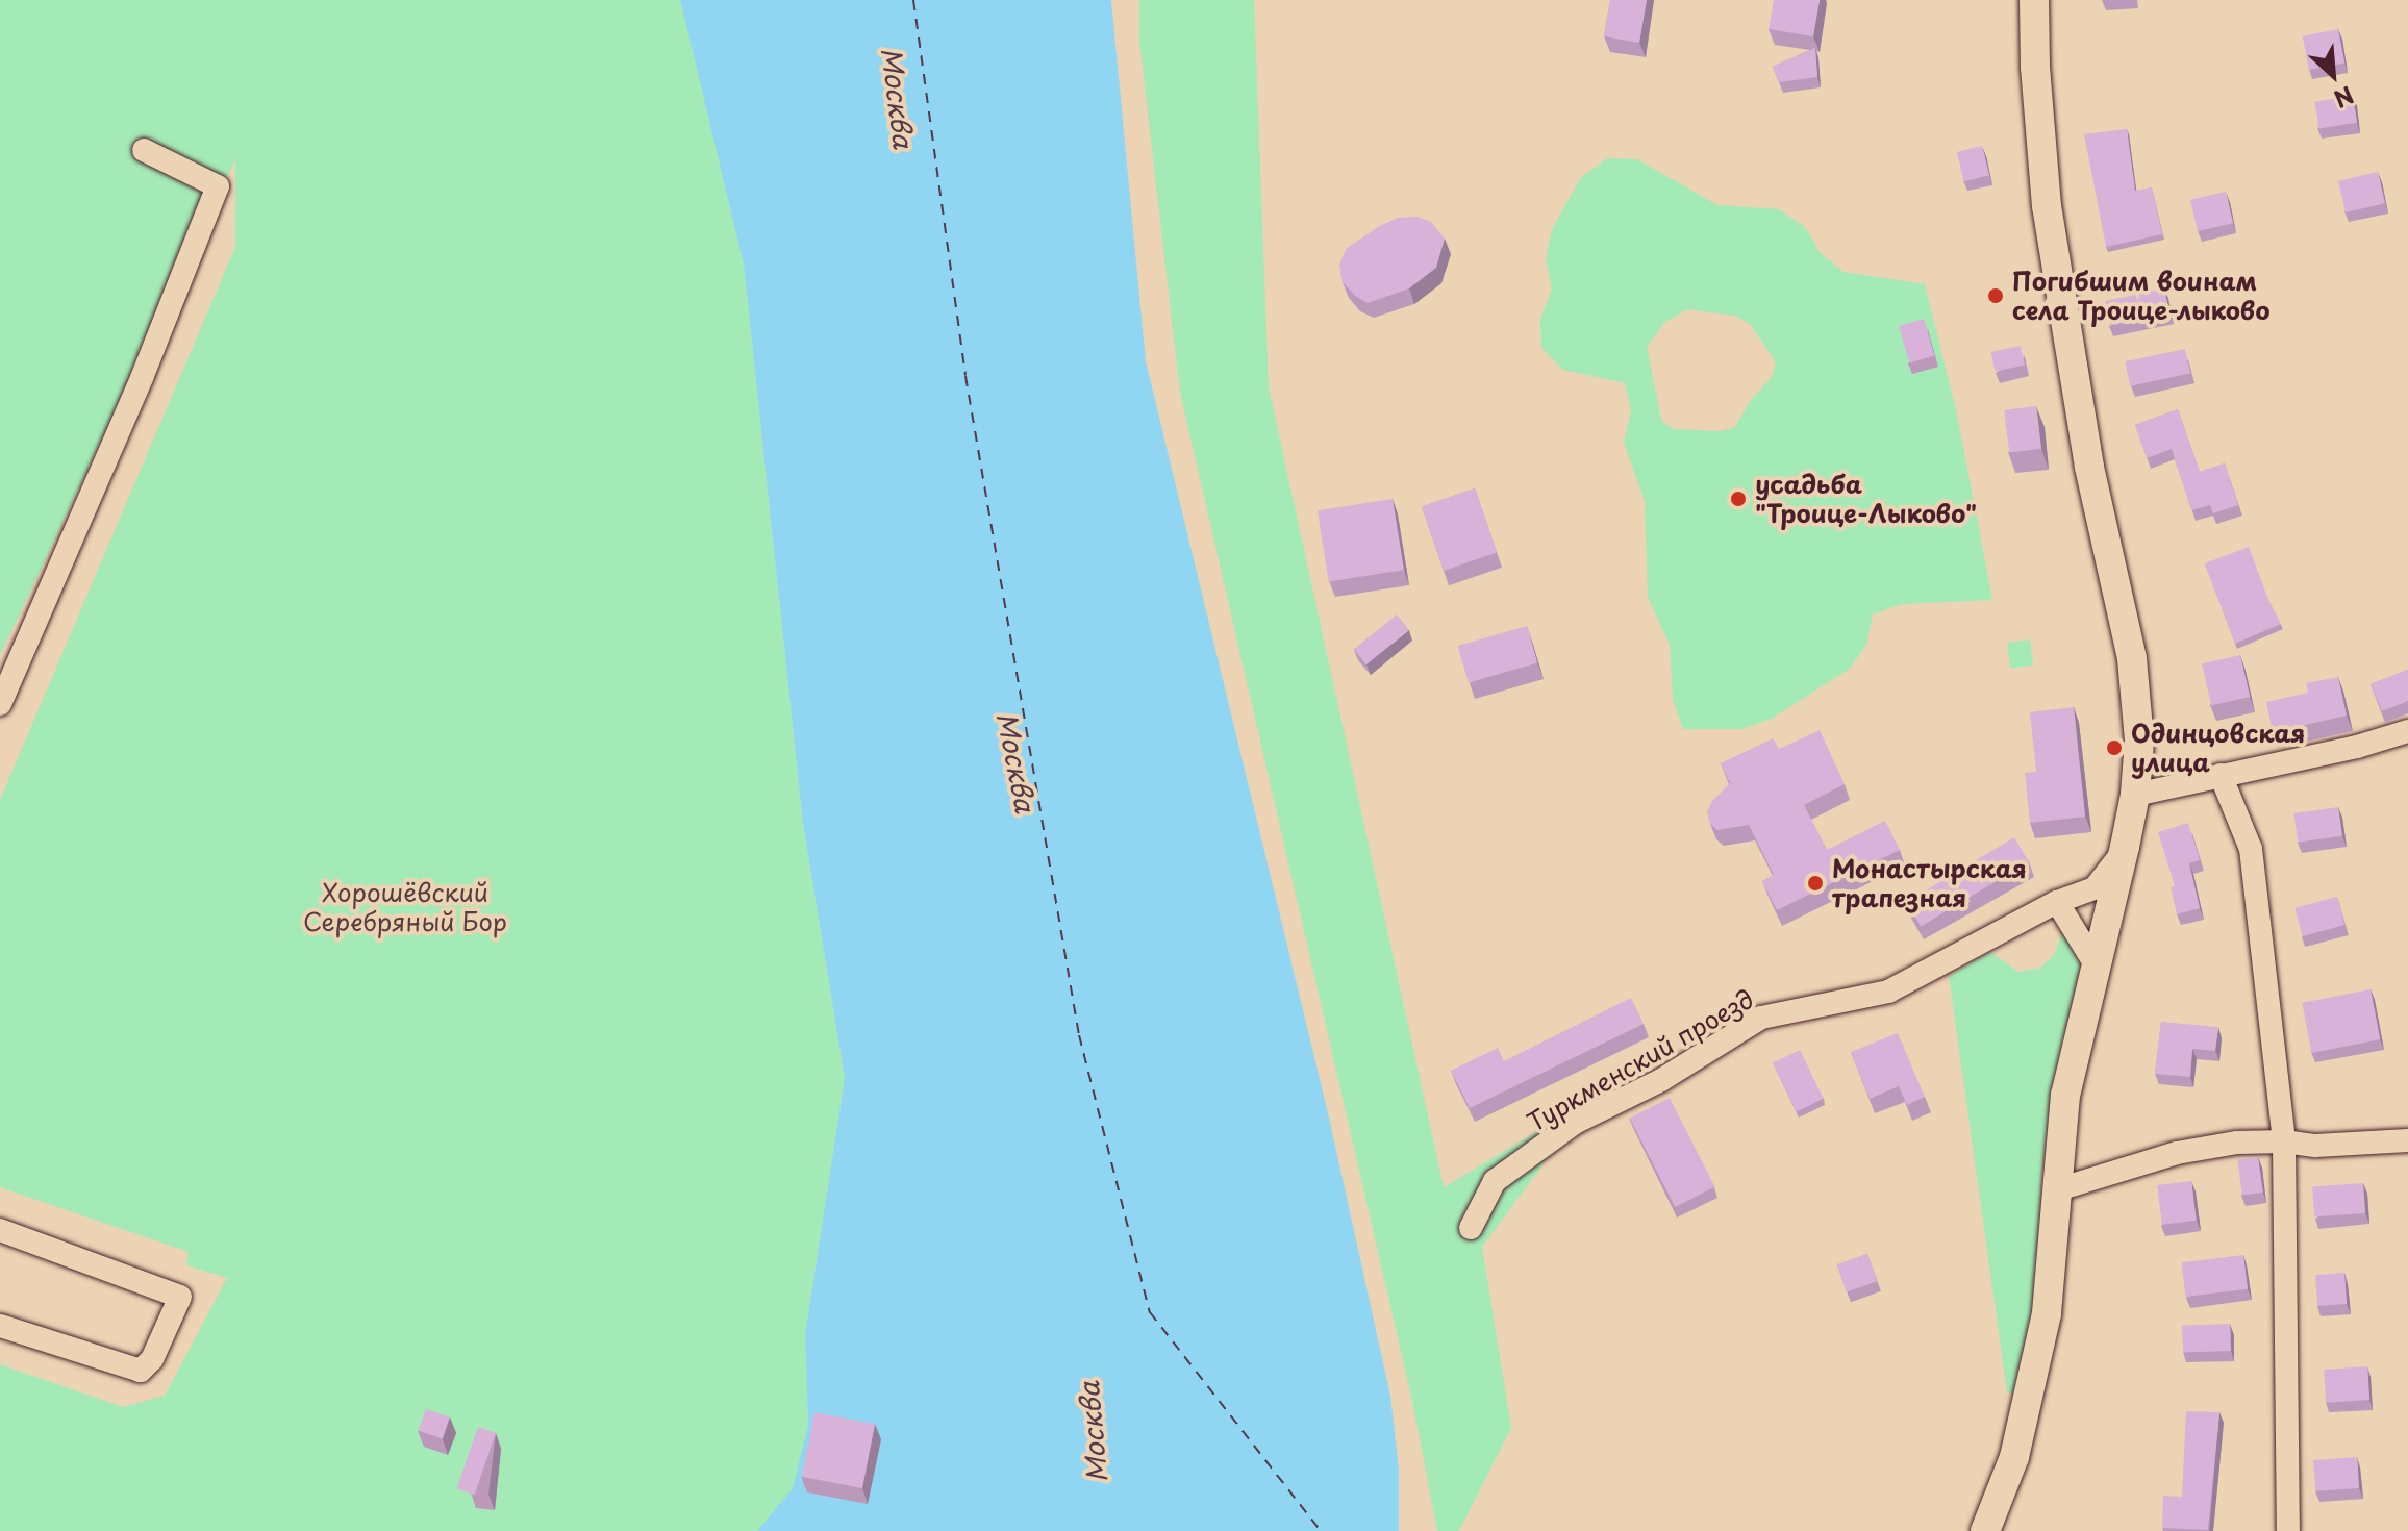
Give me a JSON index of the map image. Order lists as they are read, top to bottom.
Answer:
{
  "streets": {
    "street": ["Туркменский проезд"]
  },
  "water": ["Москва"],
  "parks": ["Хорошёвский Серебряный Бор"],
  "places": [
    "Погибшим воинам села Троице-лыково",
    "усадьба \"Троице-Лыково\"",
    "Одинцовская улица",
    "Монастырская трапезная"
  ],
  "north": "bottom right"
}
